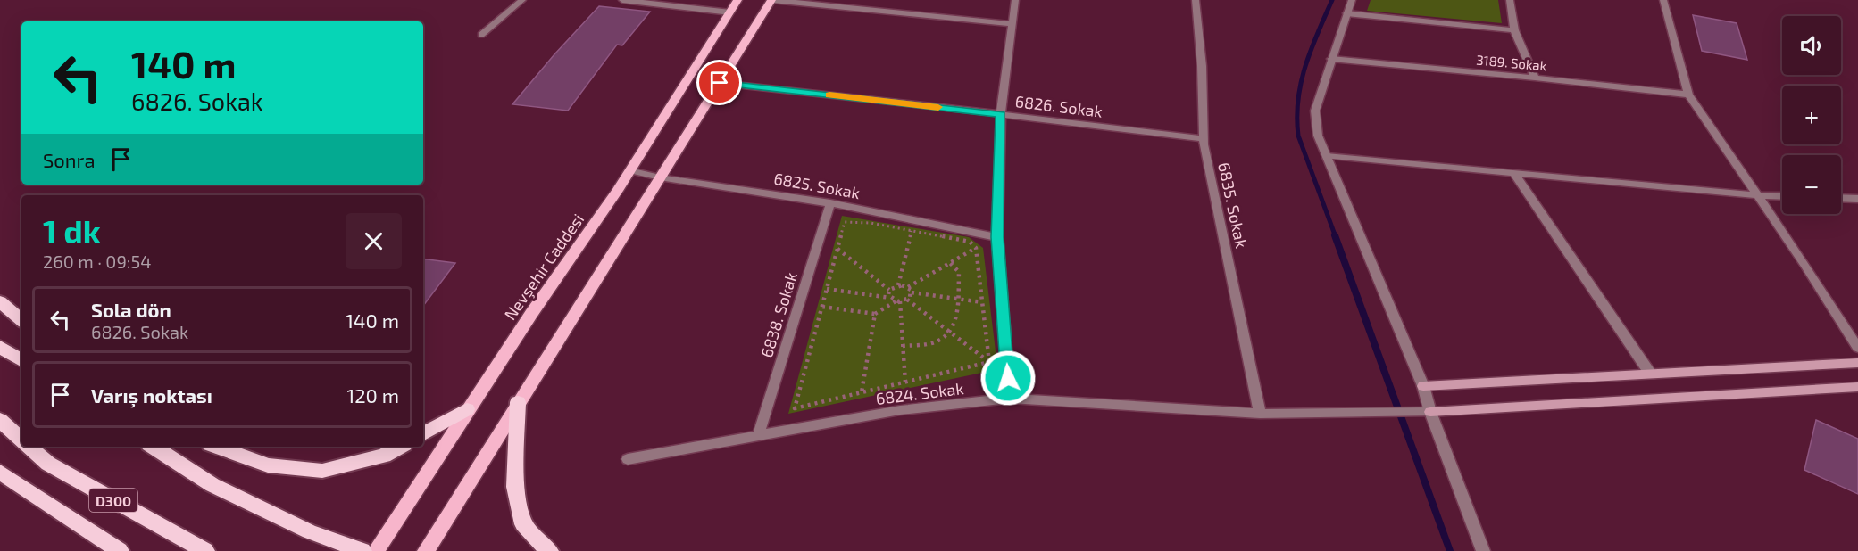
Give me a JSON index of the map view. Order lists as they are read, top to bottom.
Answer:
{
  "streets": {
    "highway": ["D300"],
    "main road": ["Nevşehir Caddesi"],
    "street": [
      "3189. Sokak",
      "6826. Sokak",
      "6825. Sokak",
      "6835. Sokak",
      "6838. Sokak",
      "6824. Sokak"
    ]
  },
  "crossings": [
    ["6826. Sokak", "6835. Sokak"],
    ["6825. Sokak", "Nevşehir Caddesi"],
    ["6825. Sokak", "6838. Sokak"],
    ["6835. Sokak", "6824. Sokak"],
    ["6838. Sokak", "6824. Sokak"]
  ],
  "page": {
    "map_buttons": ["+", "−"],
    "turn": ["140 m", "6826. Sokak"],
    "then": "Sonra",
    "heading": ["1 dk", "260 m · 09:54"],
    "list": [
      {
        "name": "Sola dön",
        "note": "6826. Sokak",
        "value": "140 m"
      },
      {
        "name": "Varış noktası",
        "value": "120 m"
      }
    ]
  }
}
